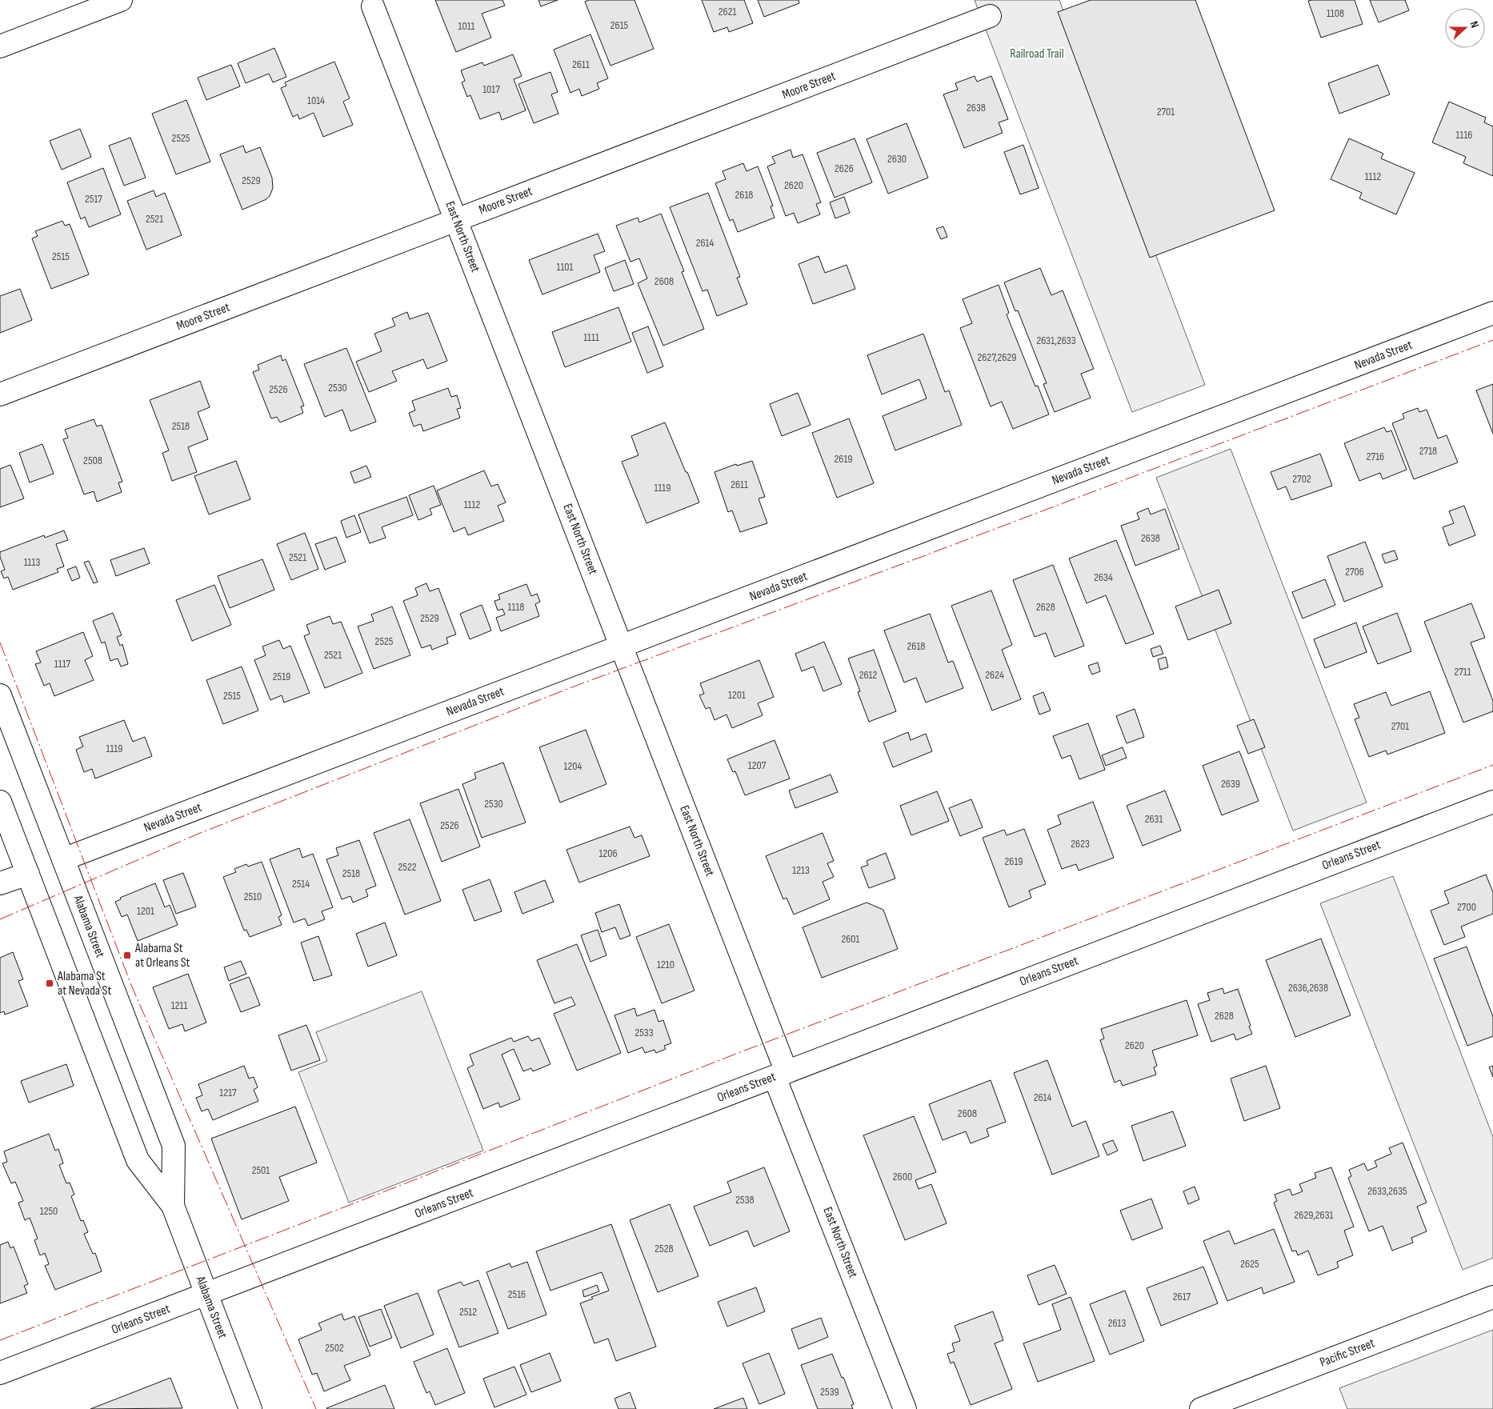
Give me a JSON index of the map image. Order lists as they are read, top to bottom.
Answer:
{
  "streets": {
    "main road": [
      "Moore Street",
      "East North Street",
      "Nevada Street",
      "Orleans Street",
      "Alabama Street",
      "Pacific Street"
    ]
  },
  "crossings": [
    ["Moore Street", "East North Street"],
    ["East North Street", "Nevada Street"],
    ["East North Street", "Orleans Street"],
    ["Nevada Street", "Alabama Street"],
    ["Orleans Street", "Alabama Street"]
  ],
  "parks": ["Railroad Trail"],
  "places": {
    "transit": ["Alabama St at Orleans St", "Alabama St at Nevada St"]
  },
  "house_numbers": [
    "2621",
    "1108",
    "2615",
    "1011",
    "2611",
    "1017",
    "1014",
    "2638",
    "2701",
    "1116",
    "2525",
    "2630",
    "2626",
    "1112",
    "2529",
    "2620",
    "2618",
    "2517",
    "2521",
    "2614",
    "2515",
    "1101",
    "2608",
    "1111",
    "2631,2633",
    "2627,2629",
    "2530",
    "2526",
    "2518",
    "2718",
    "2716",
    "2619",
    "2508",
    "2702",
    "2611",
    "1119",
    "1112",
    "2638",
    "2521",
    "1113",
    "2706",
    "2634",
    "1118",
    "2628",
    "2529",
    "2525",
    "2618",
    "2521",
    "1117",
    "2711",
    "2612",
    "2624",
    "2519",
    "1201",
    "2515",
    "2701",
    "1119",
    "1207",
    "1204",
    "2639",
    "2530",
    "2631",
    "2526",
    "2623",
    "1206",
    "2619",
    "2522",
    "1213",
    "2518",
    "2514",
    "2510",
    "2700",
    "1201",
    "2601",
    "1210",
    "2636,2638",
    "1211",
    "2628",
    "2533",
    "2620",
    "1217",
    "2614",
    "2608",
    "2501",
    "2600",
    "2633,2635",
    "2538",
    "1250",
    "2629,2631",
    "2528",
    "2625",
    "2516",
    "2617",
    "2512",
    "2613",
    "2502",
    "2539"
  ],
  "north": "right"
}
